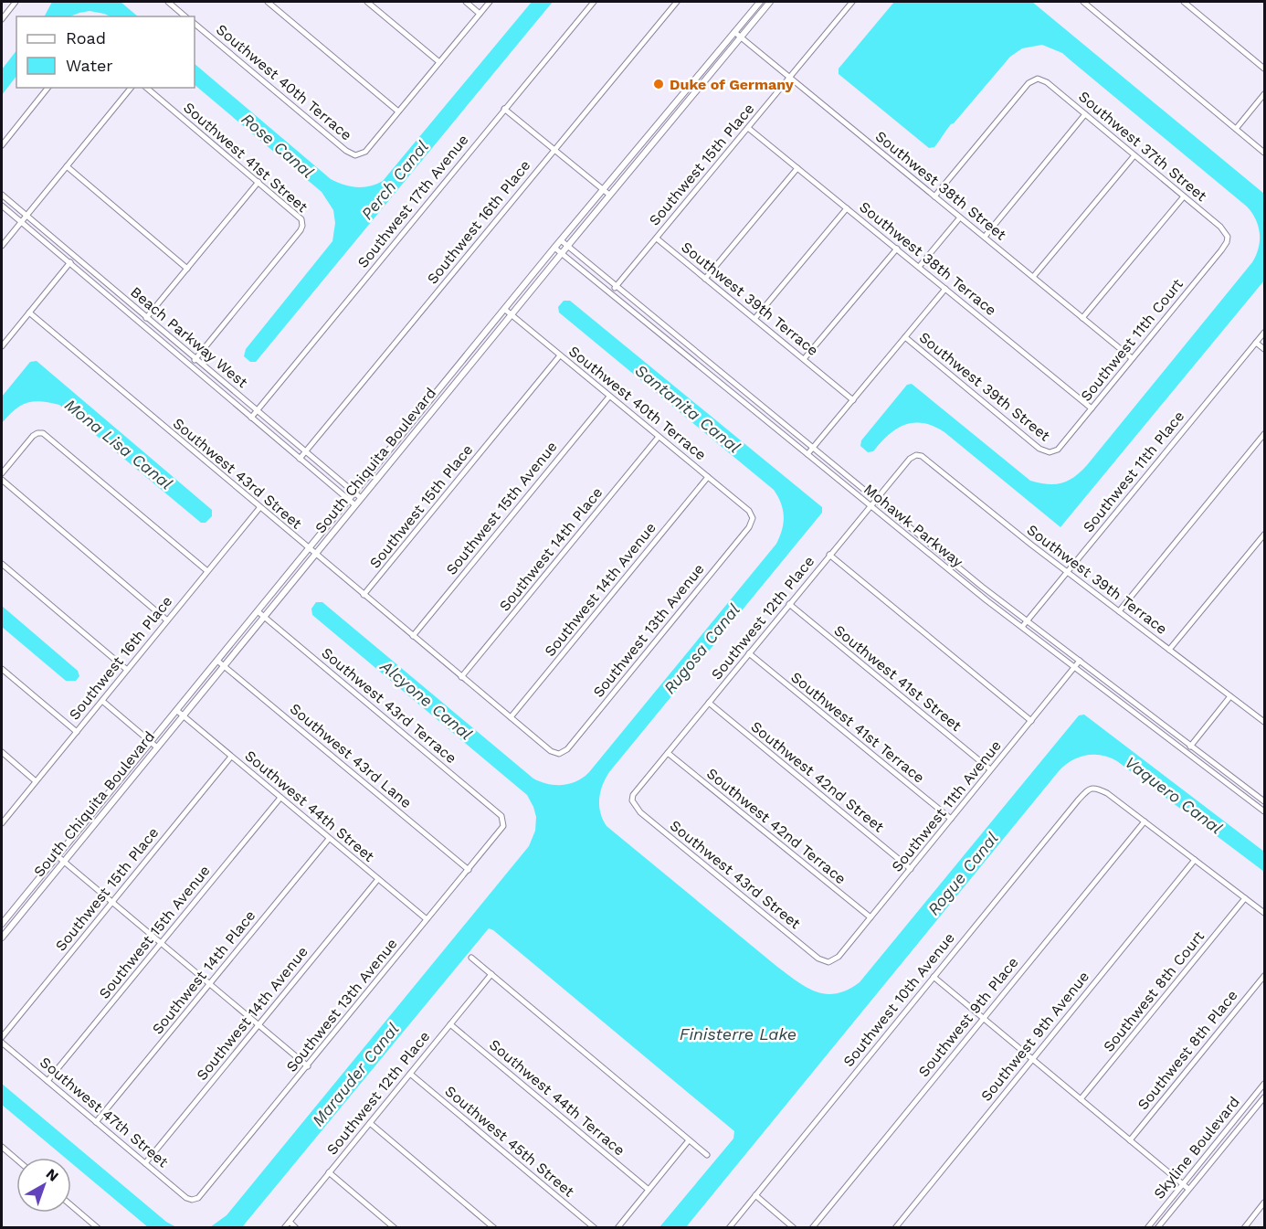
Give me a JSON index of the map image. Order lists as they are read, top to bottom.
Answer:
{
  "streets": {
    "main road": ["South Chiquita Boulevard"],
    "street": [
      "Southwest 40th Terrace",
      "Southwest 37th Street",
      "Southwest 41st Street",
      "Southwest 15th Place",
      "Southwest 38th Street",
      "Southwest 17th Avenue",
      "Southwest 16th Place",
      "Southwest 38th Terrace",
      "Southwest 39th Terrace",
      "Beach Parkway West",
      "Southwest 11th Court",
      "Southwest 39th Street",
      "Southwest 11th Place",
      "Southwest 43rd Street",
      "Southwest 15th Avenue",
      "Mohawk Parkway",
      "Southwest 14th Place",
      "Southwest 14th Avenue",
      "Southwest 12th Place",
      "Southwest 13th Avenue",
      "Southwest 43rd Terrace",
      "Southwest 41st Terrace",
      "Southwest 43rd Lane",
      "Southwest 42nd Street",
      "Southwest 44th Street",
      "Southwest 11th Avenue",
      "Southwest 42nd Terrace",
      "Southwest 8th Court",
      "Southwest 10th Avenue",
      "Southwest 9th Place",
      "Southwest 9th Avenue",
      "Southwest 8th Place",
      "Southwest 44th Terrace",
      "Southwest 47th Street",
      "Southwest 45th Street",
      "Skyline Boulevard"
    ]
  },
  "crossings": [
    ["Southwest 40th Terrace", "Southwest 15th Place"],
    ["Southwest 40th Terrace", "South Chiquita Boulevard"],
    ["Southwest 40th Terrace", "Southwest 15th Avenue"],
    ["Southwest 40th Terrace", "Southwest 14th Place"],
    ["Southwest 40th Terrace", "Southwest 14th Avenue"],
    ["Southwest 40th Terrace", "Southwest 13th Avenue"],
    ["Southwest 37th Street", "Southwest 38th Street"],
    ["Southwest 37th Street", "Southwest 11th Court"],
    ["Southwest 41st Street", "Beach Parkway West"],
    ["Southwest 41st Street", "Southwest 12th Place"],
    ["Southwest 41st Street", "Southwest 11th Avenue"],
    ["Southwest 15th Place", "Southwest 38th Street"],
    ["Southwest 15th Place", "Southwest 38th Terrace"],
    ["Southwest 15th Place", "Southwest 39th Terrace"],
    ["Southwest 15th Place", "Southwest 43rd Street"],
    ["Southwest 15th Place", "Mohawk Parkway"],
    ["Southwest 15th Place", "Southwest 44th Street"],
    ["Southwest 38th Street", "Southwest 11th Court"],
    ["Southwest 38th Street", "South Chiquita Boulevard"],
    ["Southwest 17th Avenue", "Beach Parkway West"],
    ["Southwest 16th Place", "Beach Parkway West"],
    ["Southwest 16th Place", "Southwest 43rd Street"],
    ["Southwest 38th Terrace", "Southwest 11th Court"],
    ["Southwest 39th Terrace", "Southwest 11th Place"],
    ["Southwest 39th Terrace", "Southwest 12th Place"],
    ["Beach Parkway West", "South Chiquita Boulevard"],
    ["Southwest 11th Court", "Southwest 39th Street"],
    ["South Chiquita Boulevard", "Southwest 43rd Street"],
    ["South Chiquita Boulevard", "Mohawk Parkway"],
    ["South Chiquita Boulevard", "Southwest 43rd Terrace"],
    ["South Chiquita Boulevard", "Southwest 43rd Lane"],
    ["South Chiquita Boulevard", "Southwest 44th Street"],
    ["Southwest 11th Place", "Mohawk Parkway"],
    ["Southwest 43rd Street", "Southwest 15th Avenue"],
    ["Southwest 43rd Street", "Southwest 14th Place"],
    ["Southwest 43rd Street", "Southwest 14th Avenue"],
    ["Southwest 43rd Street", "Southwest 12th Place"],
    ["Southwest 43rd Street", "Southwest 13th Avenue"],
    ["Southwest 43rd Street", "Southwest 11th Avenue"],
    ["Southwest 15th Avenue", "Southwest 44th Street"],
    ["Southwest 15th Avenue", "Southwest 47th Street"],
    ["Mohawk Parkway", "Southwest 12th Place"],
    ["Mohawk Parkway", "Southwest 11th Avenue"],
    ["Southwest 14th Place", "Southwest 44th Street"],
    ["Southwest 14th Place", "Southwest 47th Street"],
    ["Southwest 14th Avenue", "Southwest 44th Street"],
    ["Southwest 14th Avenue", "Southwest 47th Street"],
    ["Southwest 12th Place", "Southwest 41st Terrace"],
    ["Southwest 12th Place", "Southwest 42nd Street"],
    ["Southwest 12th Place", "Southwest 42nd Terrace"],
    ["Southwest 12th Place", "Southwest 44th Terrace"],
    ["Southwest 12th Place", "Southwest 45th Street"],
    ["Southwest 13th Avenue", "Southwest 43rd Terrace"],
    ["Southwest 13th Avenue", "Southwest 43rd Lane"],
    ["Southwest 13th Avenue", "Southwest 44th Street"],
    ["Southwest 13th Avenue", "Southwest 47th Street"],
    ["Southwest 41st Terrace", "Southwest 11th Avenue"],
    ["Southwest 42nd Street", "Southwest 11th Avenue"],
    ["Southwest 11th Avenue", "Southwest 42nd Terrace"],
    ["Southwest 10th Avenue", "Southwest 9th Place"]
  ],
  "water": [
    "Rose Canal",
    "Perch Canal",
    "Santanita Canal",
    "Mona Lisa Canal",
    "Rugosa Canal",
    "Alcyone Canal",
    "Vaquero Canal",
    "Rogue Canal",
    "Finisterre Lake",
    "Marauder Canal"
  ],
  "places": ["Duke of Germany"],
  "legend": ["Road", "Water"],
  "north": "top right"
}
